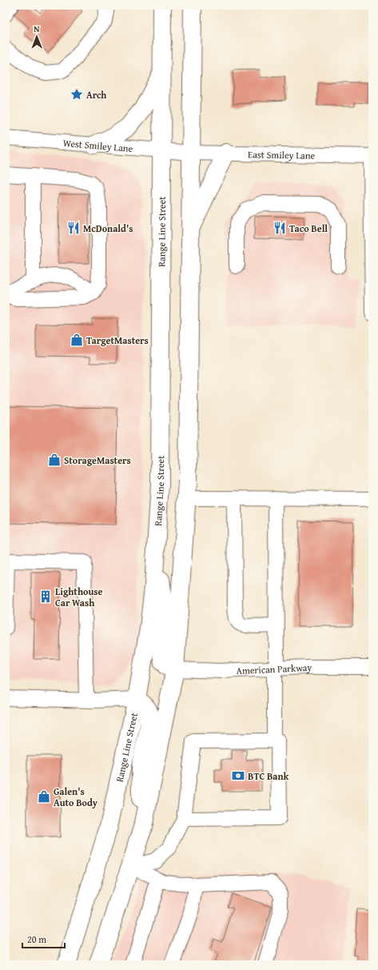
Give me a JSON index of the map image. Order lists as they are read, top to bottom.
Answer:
{
  "streets": {
    "main road": ["Range Line Street"],
    "street": ["West Smiley Lane", "East Smiley Lane", "American Parkway"]
  },
  "crossings": [
    ["West Smiley Lane", "East Smiley Lane"],
    ["West Smiley Lane", "Range Line Street"]
  ],
  "places": {
    "place": ["Arch"],
    "restaurant": ["McDonald's", "Taco Bell"],
    "shop": ["TargetMasters", "StorageMasters", "Galen's Auto Body"],
    "building": ["Lighthouse Car Wash"],
    "bank": ["BTC Bank"]
  },
  "scale_bar": "20 m",
  "north": "top"
}
